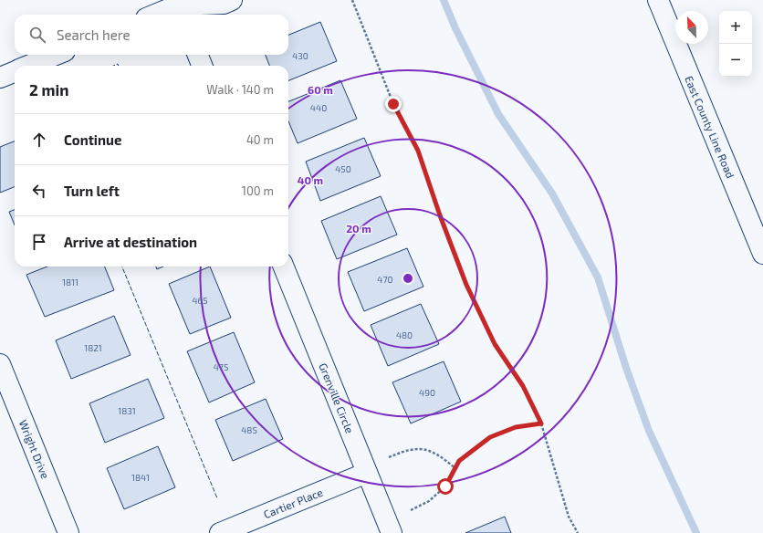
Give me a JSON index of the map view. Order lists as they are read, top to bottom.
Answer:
{
  "streets": {
    "street": [
      "East County Line Road",
      "Grenville Circle",
      "Wright Drive",
      "Cartier Place"
    ]
  },
  "crossings": [
    ["Grenville Circle", "Cartier Place"]
  ],
  "house_numbers": [
    "430",
    "440",
    "450",
    "470",
    "1811",
    "465",
    "480",
    "1821",
    "475",
    "490",
    "1831",
    "485",
    "1841"
  ],
  "north": "top left",
  "page": {
    "map_buttons": ["+", "−"],
    "search": "Search here",
    "heading": ["2 min", "Walk · 140 m"],
    "list": [
      ["Continue", "40 m"],
      ["Turn left", "100 m"],
      "Arrive at destination"
    ]
  },
  "rings": ["60 m", "40 m", "20 m"]
}
